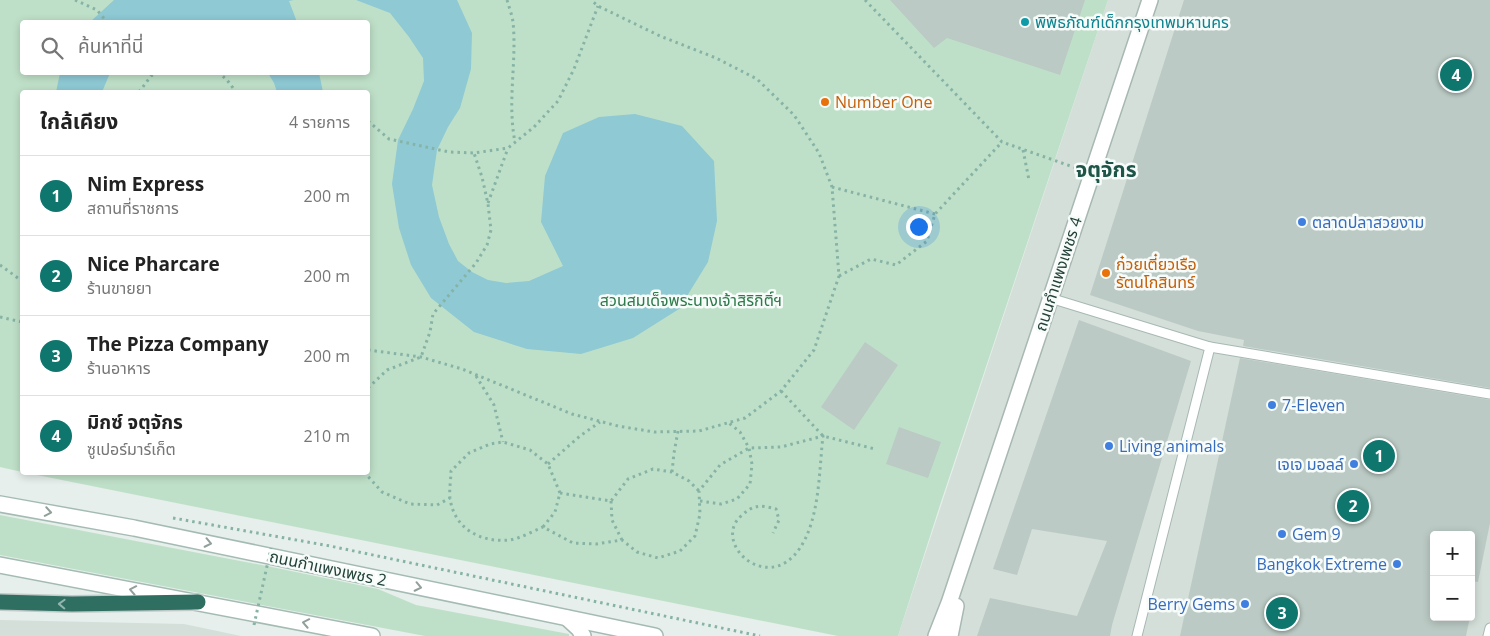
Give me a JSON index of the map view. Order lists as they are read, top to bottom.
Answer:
{
  "streets": {
    "main road": ["ถนนกำแพงเพชร 4", "ถนนกำแพงเพชร 2"]
  },
  "districts": ["จตุจักร"],
  "parks": ["สวนสมเด็จพระนางเจ้าสิริกิติ์ฯ"],
  "places": [
    "พิพิธภัณฑ์เด็กกรุงเทพมหานคร",
    "Number One",
    "ตลาดปลาสวยงาม",
    "ก๋วยเตี๋ยวเรือ รัตนโกสินทร์",
    "7-Eleven",
    "Living animals",
    "เจเจ มอลล์",
    "Gem 9",
    "Bangkok Extreme",
    "Berry Gems"
  ],
  "page": {
    "search": "ค้นหาที่นี่",
    "pins": [
      "4",
      "1",
      "2",
      "3"
    ],
    "heading": ["ใกล้เคียง", "4 รายการ"],
    "list": [
      {
        "mark": "1",
        "name": "Nim Express",
        "note": "สถานที่ราชการ",
        "value": "200 m"
      },
      {
        "mark": "2",
        "name": "Nice Pharcare",
        "note": "ร้านขายยา",
        "value": "200 m"
      },
      {
        "mark": "3",
        "name": "The Pizza Company",
        "note": "ร้านอาหาร",
        "value": "200 m"
      },
      {
        "mark": "4",
        "name": "มิกซ์ จตุจักร",
        "note": "ซูเปอร์มาร์เก็ต",
        "value": "210 m"
      }
    ],
    "map_buttons": ["+", "−"]
  }
}
